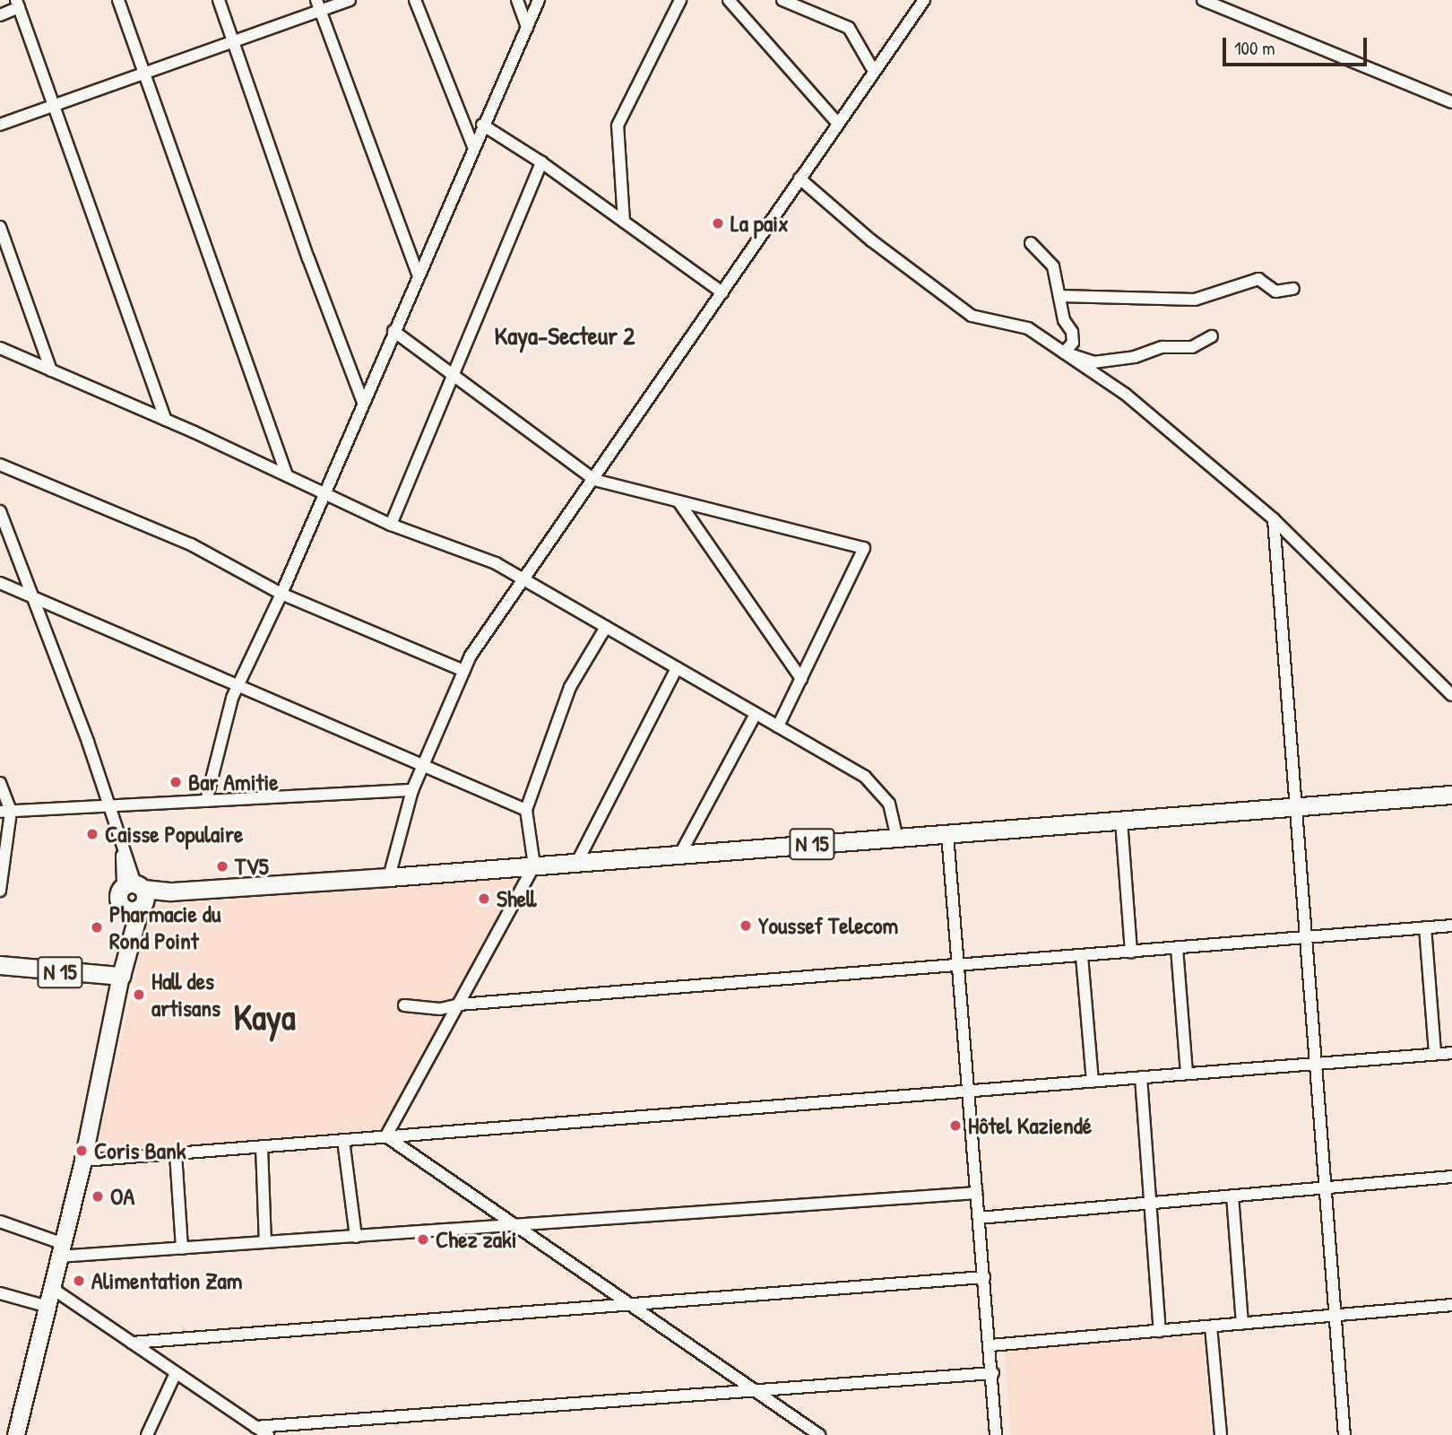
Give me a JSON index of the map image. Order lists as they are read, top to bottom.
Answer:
{
  "streets": {
    "main road": ["N 15"]
  },
  "districts": ["Kaya-Secteur 2", "Kaya"],
  "places": [
    "La paix",
    "Bar Amitie",
    "Caisse Populaire",
    "TV5",
    "Shell",
    "Youssef Telecom",
    "Pharmacie du Rond Point",
    "Hall des artisans",
    "Hôtel Kaziendé",
    "Coris Bank",
    "OA",
    "Chez zaki",
    "Alimentation Zam"
  ],
  "scale_bar": "100 m"
}
